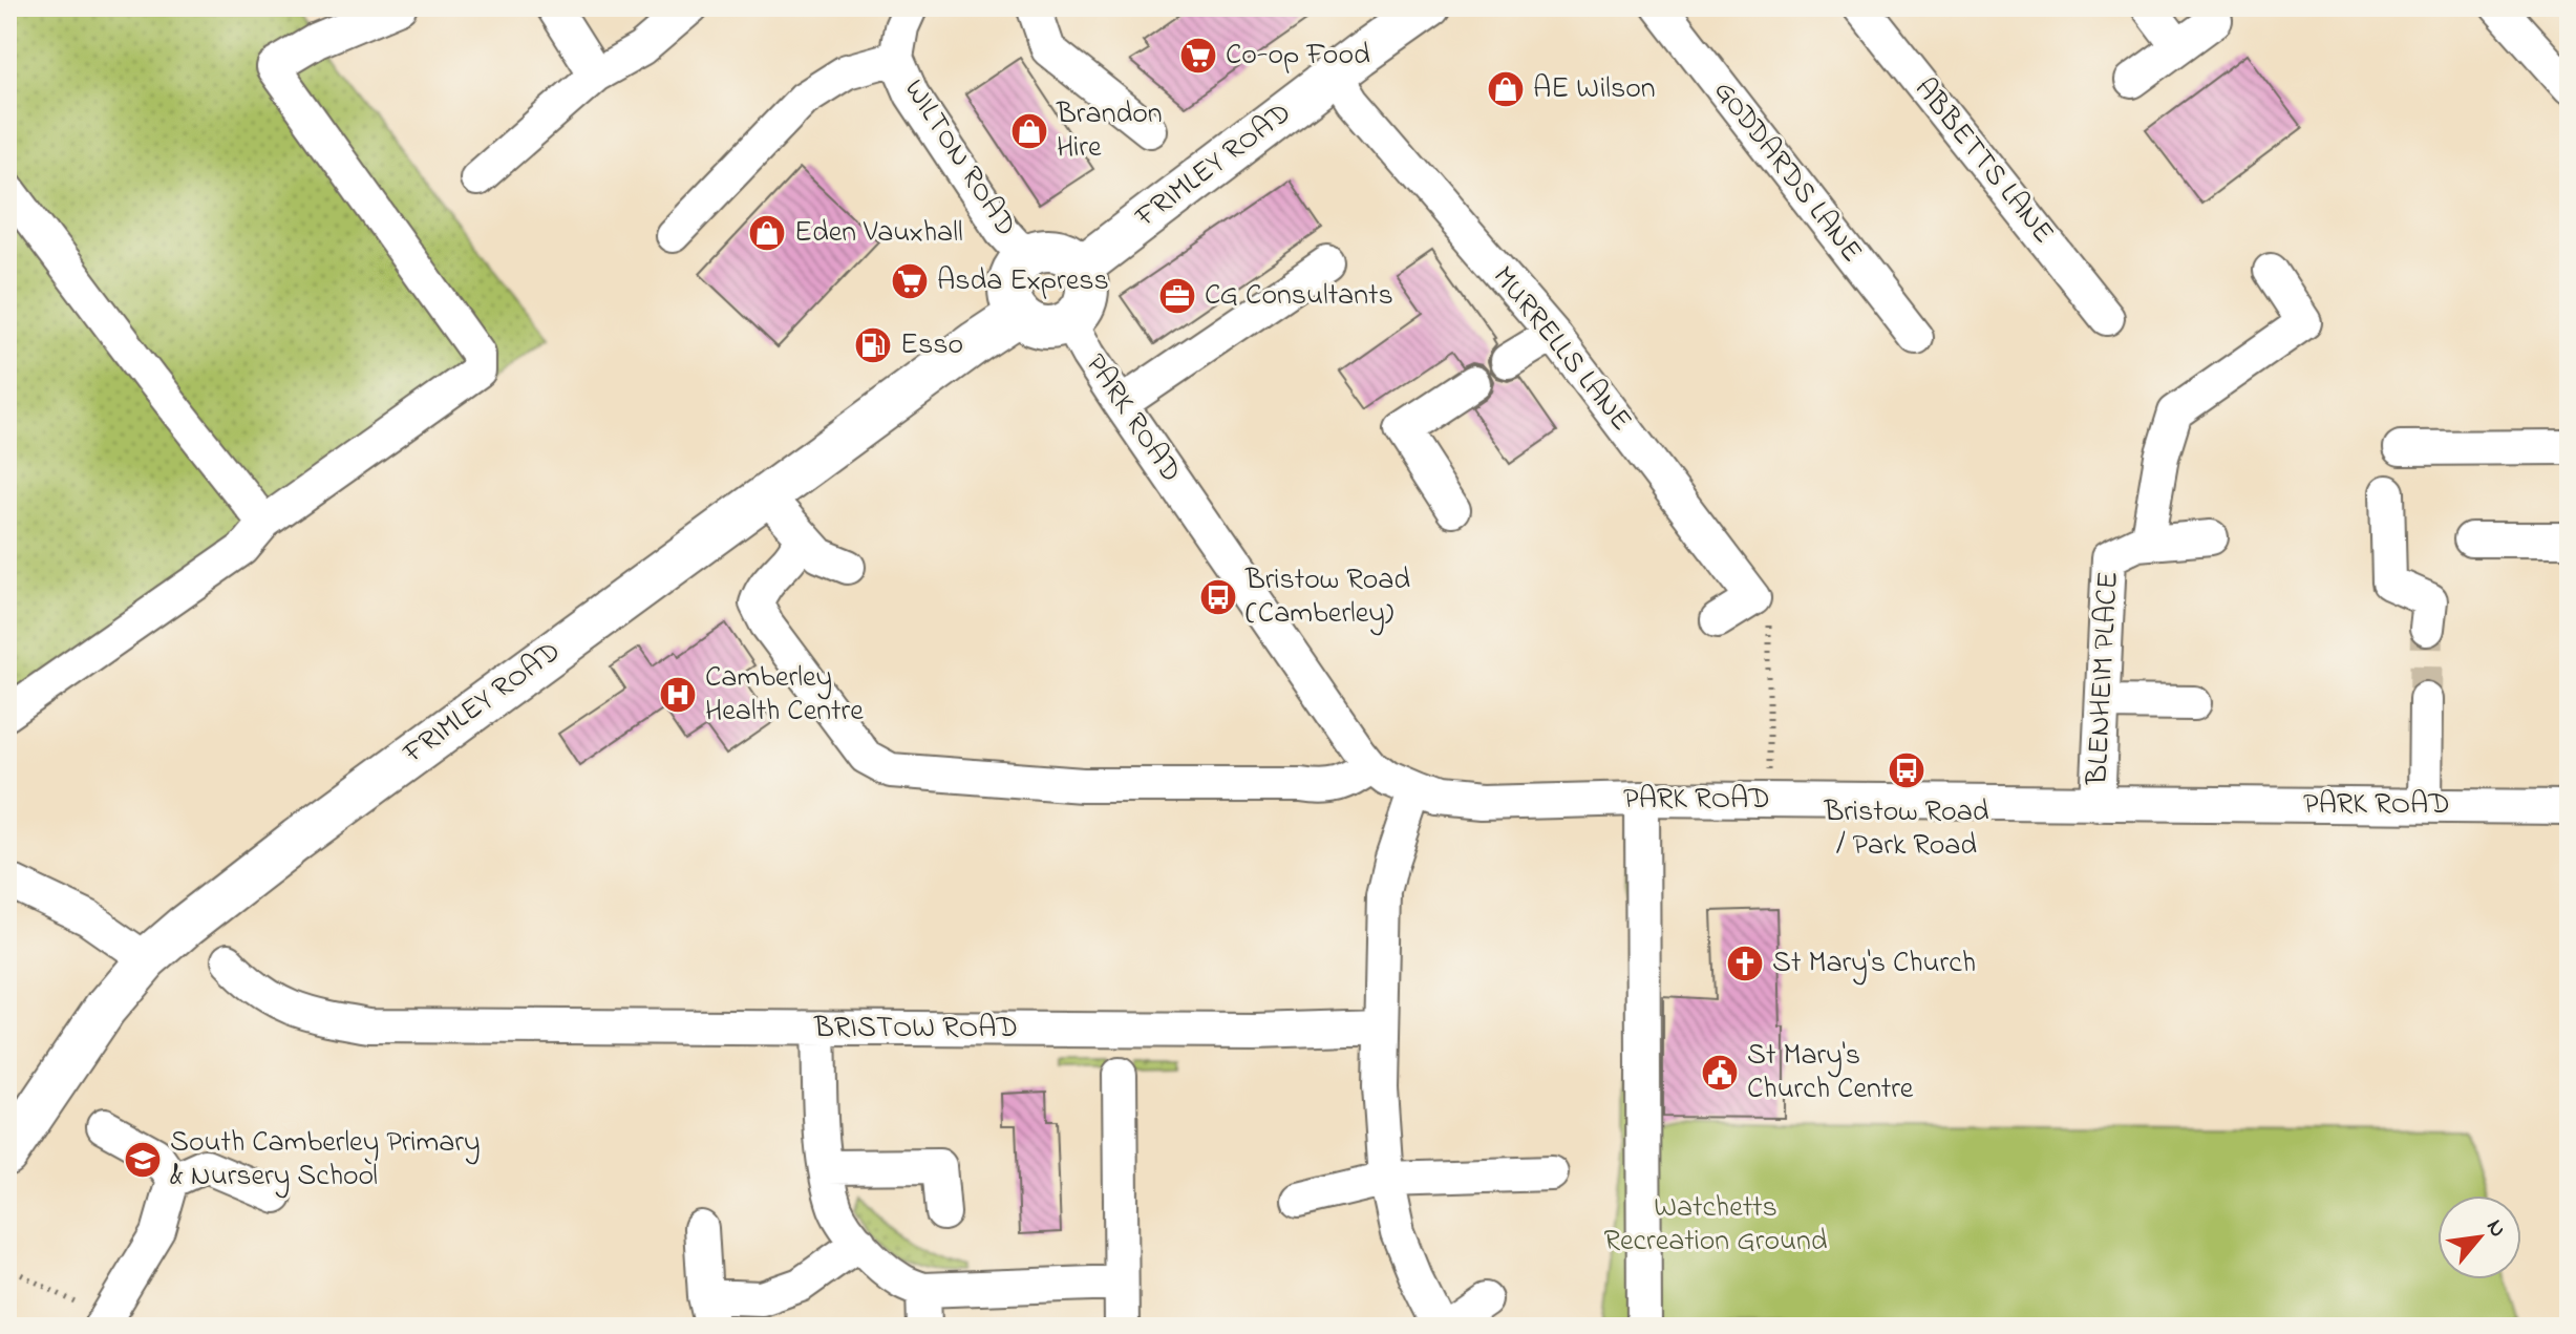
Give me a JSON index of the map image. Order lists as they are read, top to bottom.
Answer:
{
  "streets": {
    "main road": ["FRIMLEY ROAD"],
    "street": [
      "WILTON ROAD",
      "ABBETTS LANE",
      "GODDARDS LANE",
      "MURRELLS LANE",
      "PARK ROAD",
      "BLENHEIM PLACE",
      "BRISTOW ROAD"
    ]
  },
  "crossings": [
    ["WILTON ROAD", "FRIMLEY ROAD"],
    ["WILTON ROAD", "PARK ROAD"],
    ["FRIMLEY ROAD", "MURRELLS LANE"],
    ["FRIMLEY ROAD", "PARK ROAD"],
    ["PARK ROAD", "BLENHEIM PLACE"]
  ],
  "parks": ["Watchetts Recreation Ground"],
  "places": {
    "supermarket": ["Co-op Food", "Asda Express"],
    "shop": ["AE Wilson", "Brandon Hire", "Eden Vauxhall"],
    "office": ["CG Consultants"],
    "fuel station": ["Esso"],
    "bus stop": ["Bristow Road (Camberley)", "Bristow Road / Park Road"],
    "hospital": ["Camberley Health Centre"],
    "church": ["St Mary's Church"],
    "public building": ["St Mary's Church Centre"],
    "school or university": ["South Camberley Primary & Nursery School"]
  },
  "north": "top right"
}
